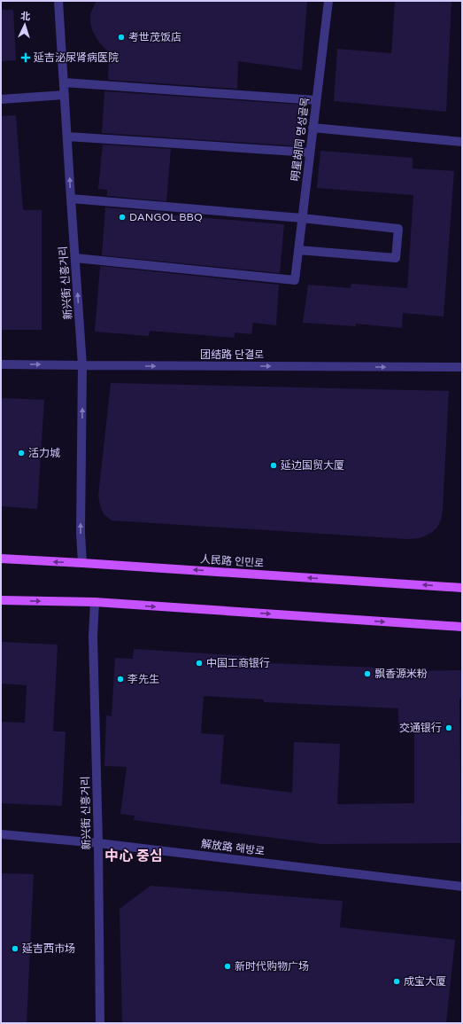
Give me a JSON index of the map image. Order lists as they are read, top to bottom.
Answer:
{
  "streets": {
    "main road": ["人民路 인민로"],
    "street": [
      "明星胡同 명성골목",
      "新兴街 신흥거리",
      "团结路 단결로",
      "解放路 해방로"
    ]
  },
  "crossings": [
    ["明星胡同 명성골목", "新兴街 신흥거리"],
    ["新兴街 신흥거리", "团结路 단결로"],
    ["新兴街 신흥거리", "人民路 인민로"],
    ["新兴街 신흥거리", "解放路 해방로"]
  ],
  "one_way": ["新兴街 신흥거리", "团结路 단결로"],
  "districts": ["中心 중심"],
  "places": {
    "other": [
      "考世茂饭店",
      "DANGOL BBQ",
      "活力城",
      "延边国贸大厦",
      "中国工商银行",
      "飘香源米粉",
      "李先生",
      "交通银行",
      "延吉西市场",
      "新时代购物广场",
      "成宝大厦"
    ],
    "health": ["延吉泌尿肾病医院"]
  },
  "north": "top"
}
